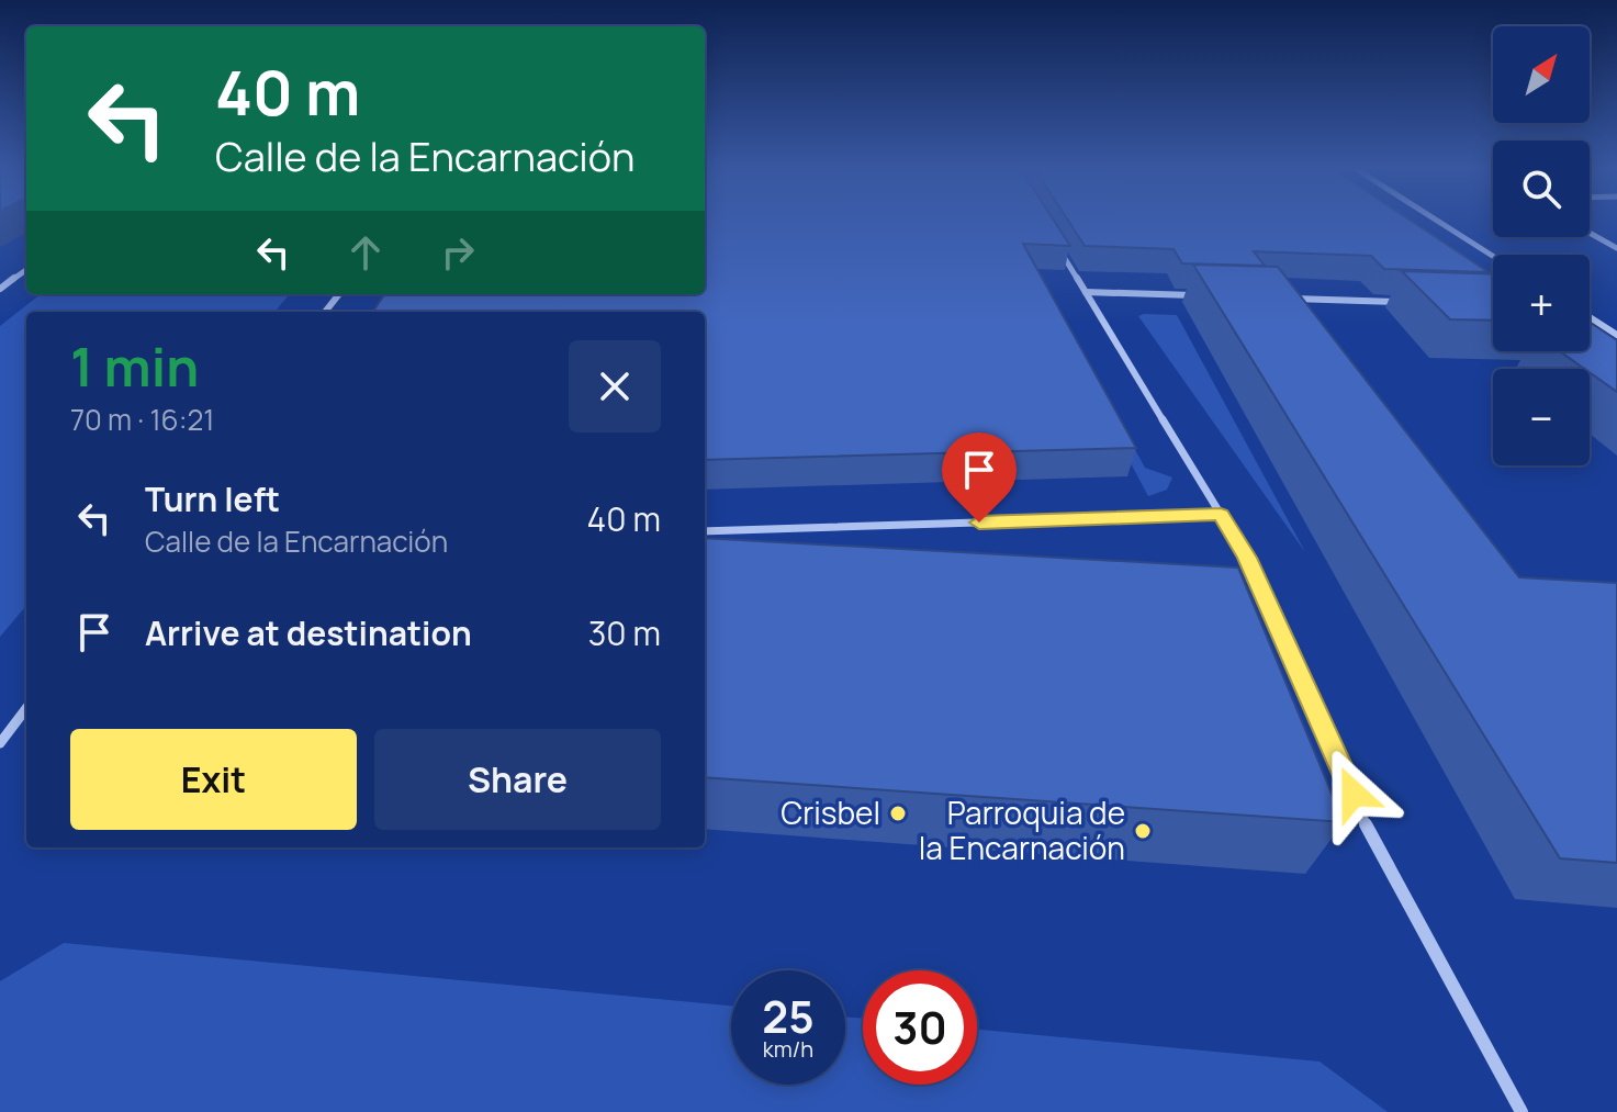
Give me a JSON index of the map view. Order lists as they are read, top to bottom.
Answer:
{
  "places": ["Crisbel", "Parroquia de la Encarnación"],
  "north": "top right",
  "page": {
    "map_buttons": ["+", "−"],
    "turn": ["40 m", "Calle de la Encarnación"],
    "heading": ["1 min", "70 m · 16:21"],
    "list": [
      {
        "name": "Turn left",
        "note": "Calle de la Encarnación",
        "value": "40 m"
      },
      {
        "name": "Arrive at destination",
        "value": "30 m"
      }
    ],
    "buttons": ["Exit", "Share"],
    "speed": "25 km/h",
    "limit": "30"
  }
}
